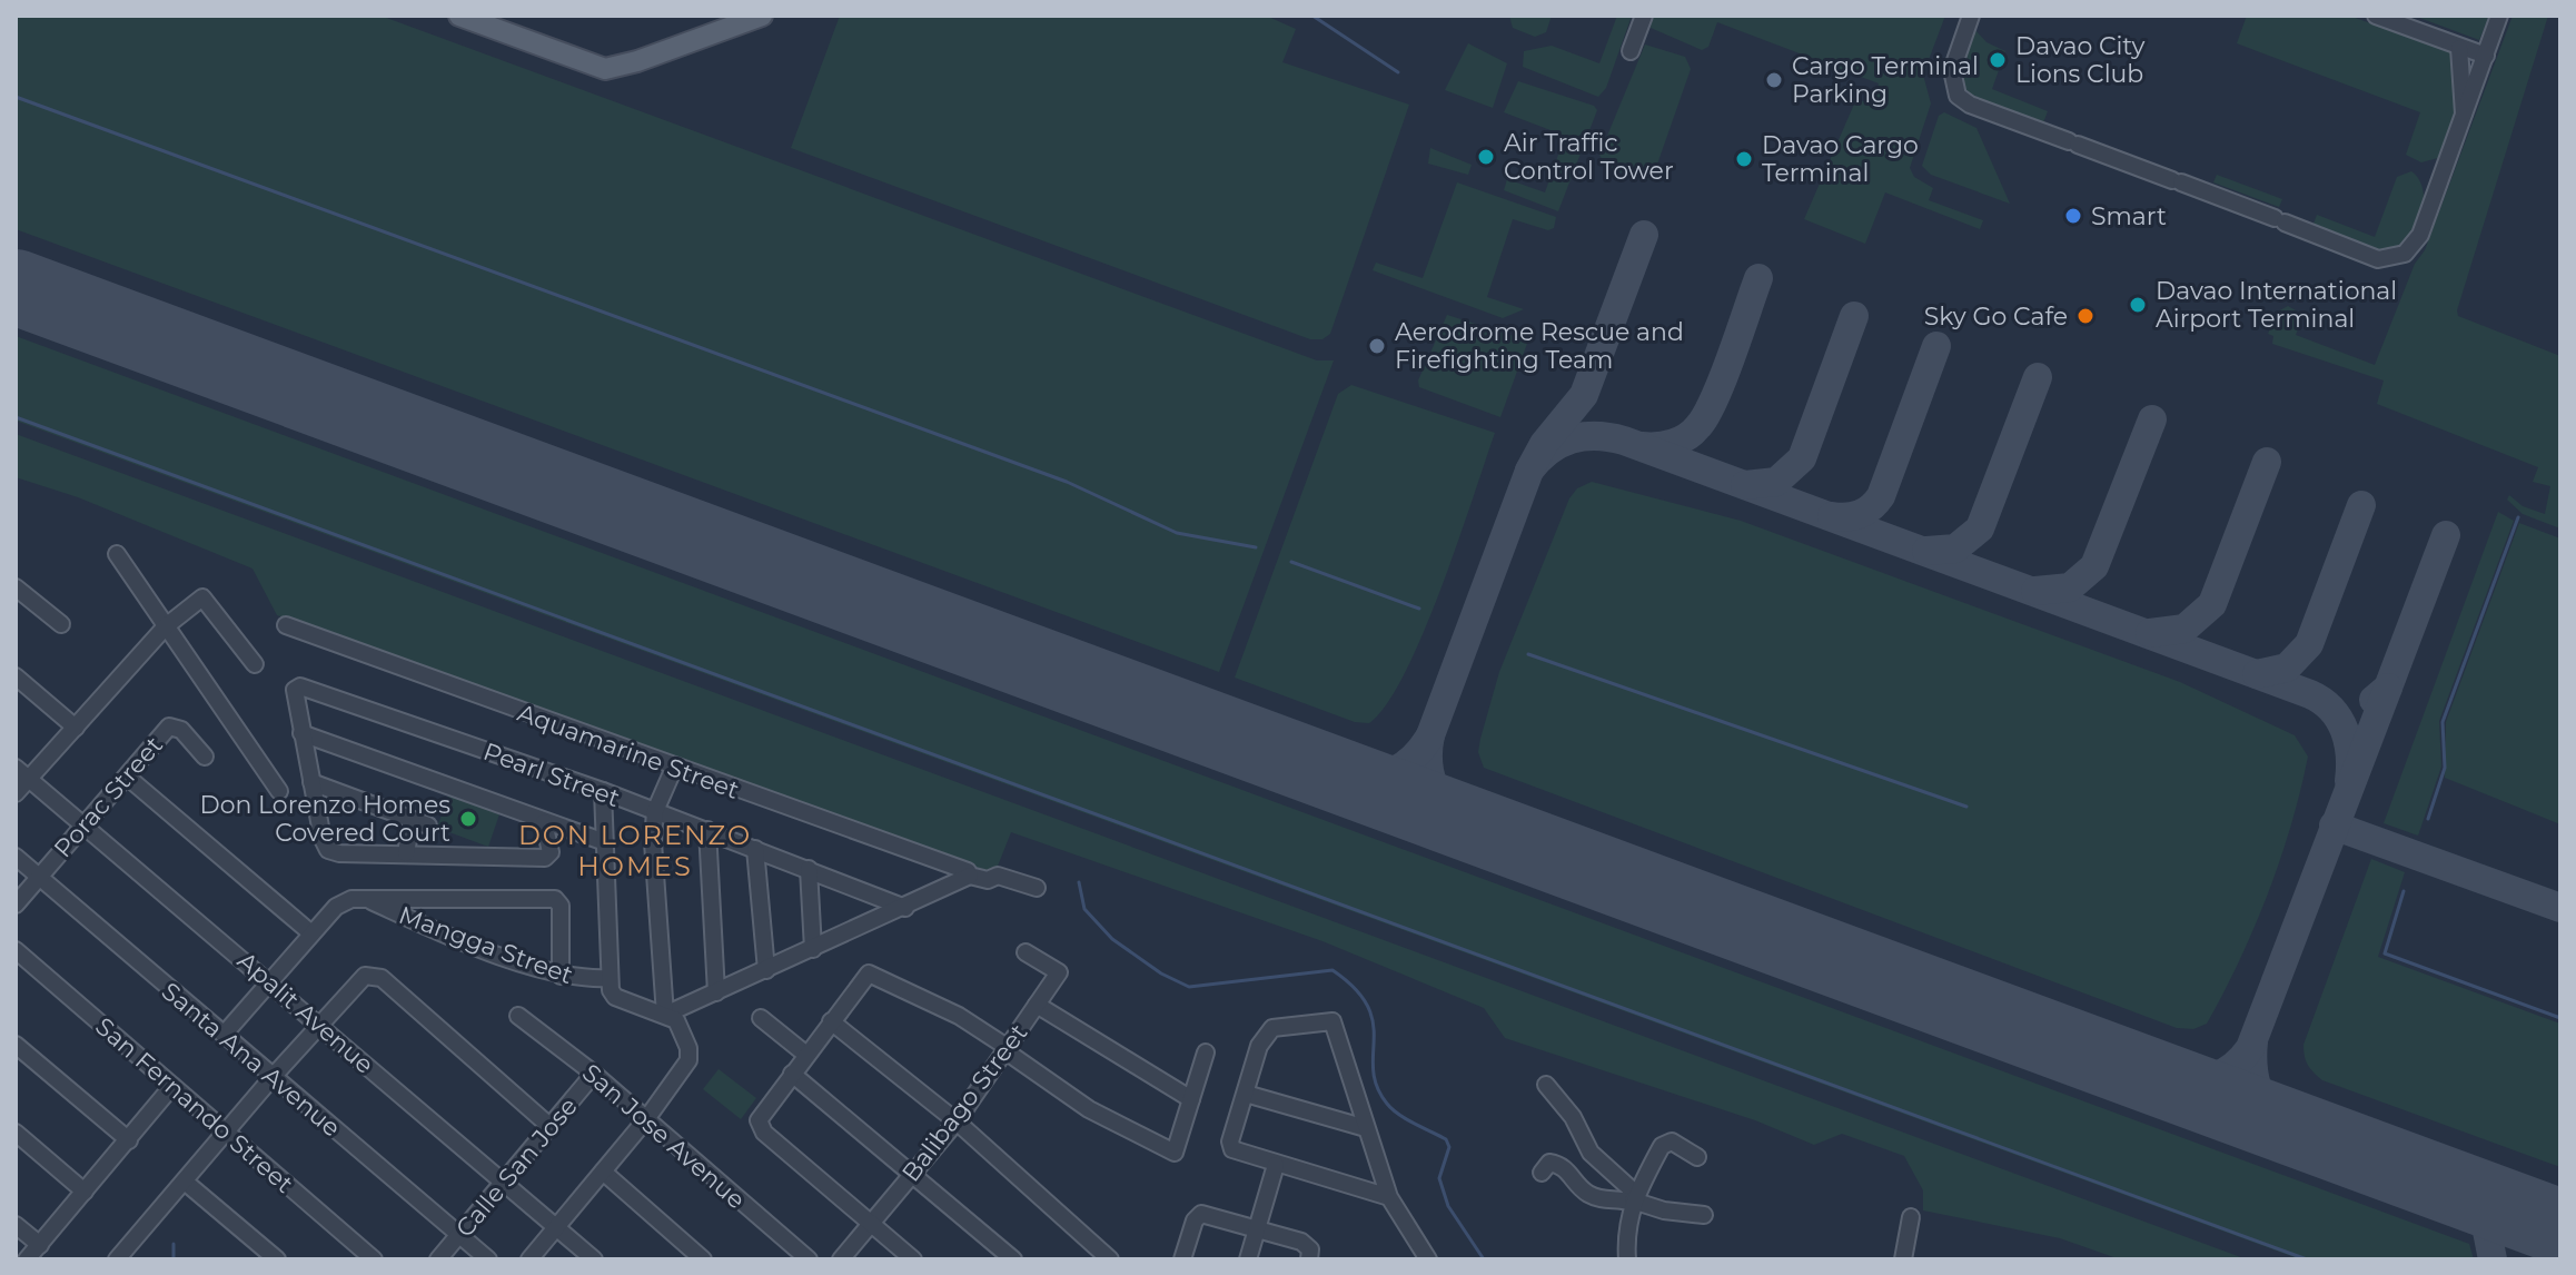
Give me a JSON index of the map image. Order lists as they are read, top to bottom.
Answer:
{
  "streets": {
    "street": [
      "Aquamarine Street",
      "Pearl Street",
      "Porac Street",
      "Mangga Street",
      "Apalit Avenue",
      "Santa Ana Avenue",
      "Balibago Street",
      "San Fernando Street",
      "San Jose Avenue",
      "Calle San Jose"
    ]
  },
  "crossings": [
    ["Porac Street", "Apalit Avenue"],
    ["Porac Street", "Santa Ana Avenue"],
    ["Apalit Avenue", "Calle San Jose"],
    ["Santa Ana Avenue", "Calle San Jose"],
    ["San Jose Avenue", "Calle San Jose"]
  ],
  "districts": ["DON LORENZO HOMES"],
  "places": [
    "Davao City Lions Club",
    "Cargo Terminal Parking",
    "Air Traffic Control Tower",
    "Davao Cargo Terminal",
    "Smart",
    "Davao International Airport Terminal",
    "Sky Go Cafe",
    "Aerodrome Rescue and Firefighting Team",
    "Don Lorenzo Homes Covered Court"
  ]
}
